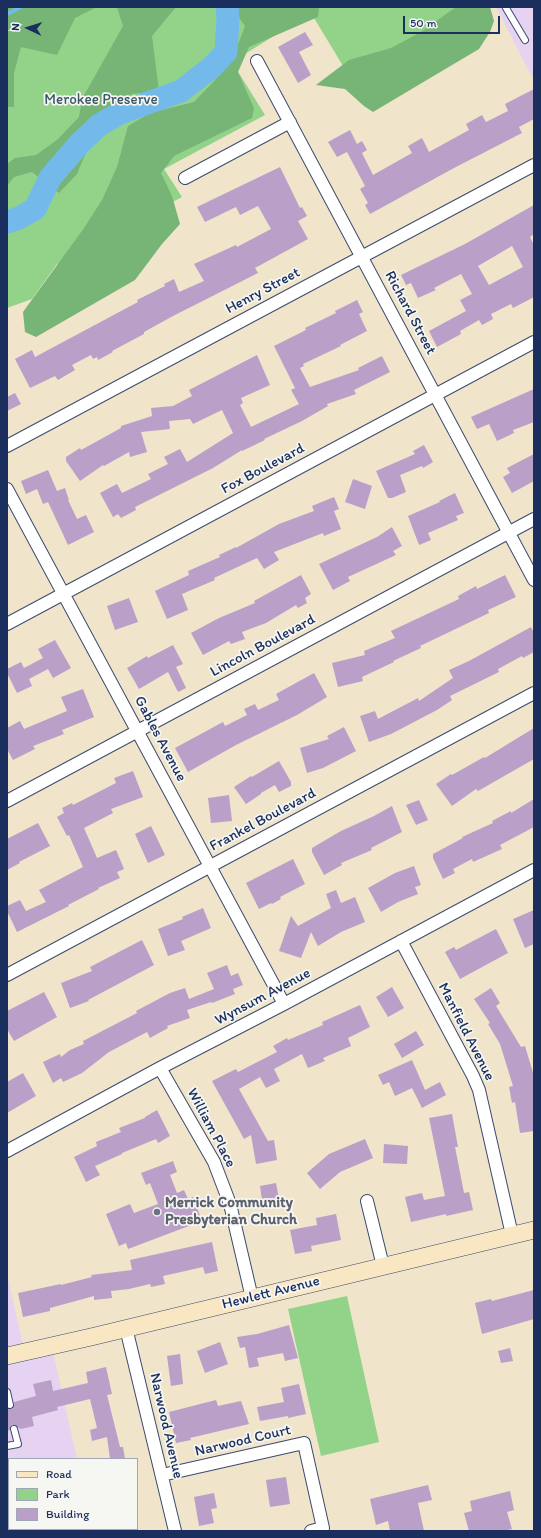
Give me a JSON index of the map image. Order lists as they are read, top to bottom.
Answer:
{
  "streets": {
    "street": [
      "Henry Street",
      "Richard Street",
      "Fox Boulevard",
      "Lincoln Boulevard",
      "Gables Avenue",
      "Frankel Boulevard",
      "Wynsum Avenue",
      "Manfield Avenue",
      "William Place",
      "Hewlett Avenue",
      "Narwood Avenue",
      "Narwood Court"
    ]
  },
  "crossings": [
    ["Henry Street", "Richard Street"],
    ["Richard Street", "Fox Boulevard"],
    ["Richard Street", "Lincoln Boulevard"],
    ["Fox Boulevard", "Gables Avenue"],
    ["Lincoln Boulevard", "Gables Avenue"],
    ["Gables Avenue", "Frankel Boulevard"],
    ["Gables Avenue", "Wynsum Avenue"],
    ["Wynsum Avenue", "Manfield Avenue"],
    ["Wynsum Avenue", "William Place"],
    ["Manfield Avenue", "Hewlett Avenue"],
    ["William Place", "Hewlett Avenue"],
    ["Hewlett Avenue", "Narwood Avenue"],
    ["Narwood Avenue", "Narwood Court"]
  ],
  "parks": ["Merokee Preserve"],
  "places": ["Merrick Community Presbyterian Church"],
  "legend": ["Road", "Park", "Building"],
  "scale_bar": "50 m",
  "north": "left"
}
